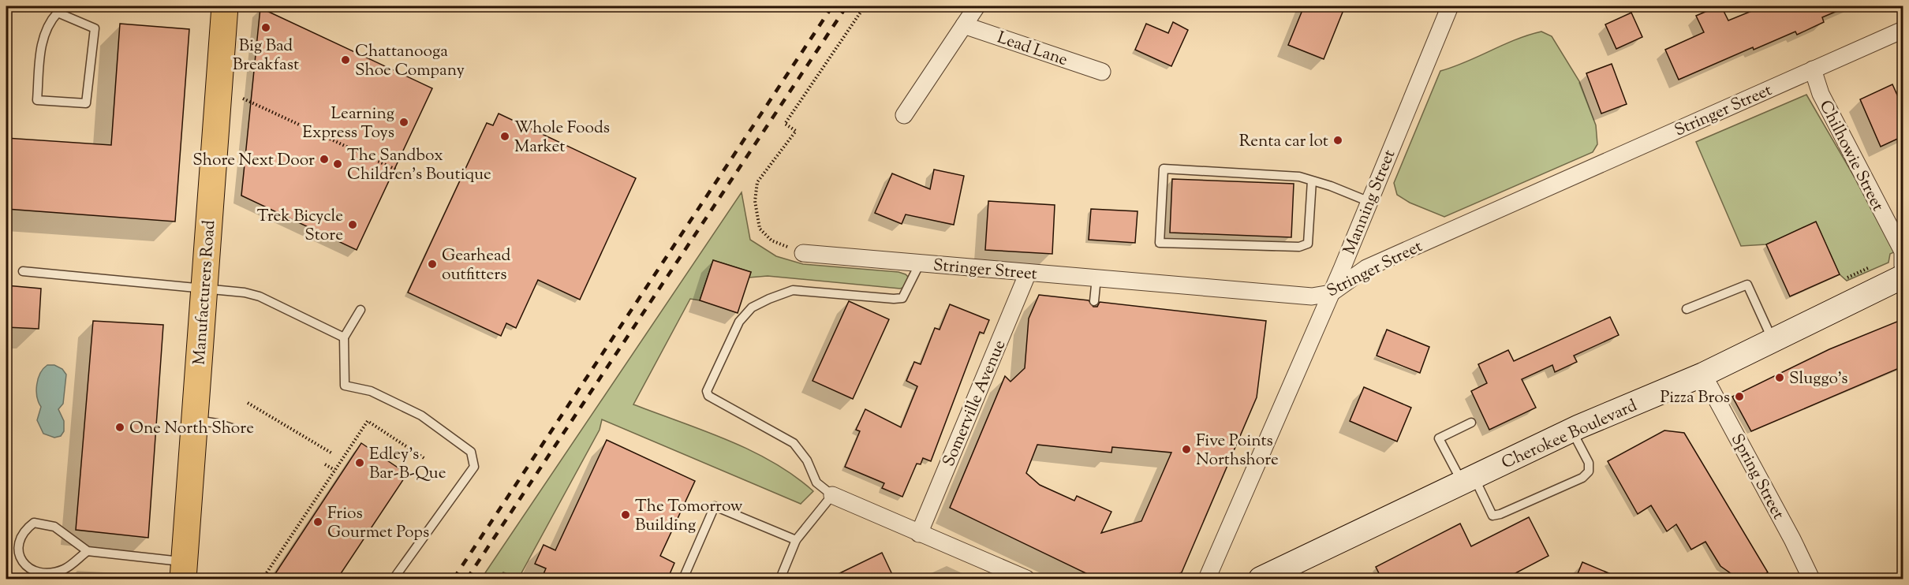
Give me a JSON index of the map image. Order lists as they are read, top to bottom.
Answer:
{
  "streets": {
    "main road": ["Manufacturers Road", "Cherokee Boulevard"],
    "street": [
      "Lead Lane",
      "Stringer Street",
      "Chilhowie Street",
      "Manning Street",
      "Somerville Avenue",
      "Spring Street"
    ]
  },
  "crossings": [
    ["Stringer Street", "Chilhowie Street"],
    ["Stringer Street", "Manning Street"],
    ["Stringer Street", "Somerville Avenue"],
    ["Cherokee Boulevard", "Spring Street"]
  ],
  "places": [
    "Big Bad Breakfast",
    "Chattanooga Shoe Company",
    "Learning Express Toys",
    "Whole Foods Market",
    "Renta car lot",
    "Shore Next Door",
    "The Sandbox Children's Boutique",
    "Trek Bicycle Store",
    "Gearhead outfitters",
    "Sluggo's",
    "Pizza Bros",
    "One North Shore",
    "Five Points Northshore",
    "Edley's Bar-B-Que",
    "The Tomorrow Building",
    "Frios Gourmet Pops"
  ]
}
